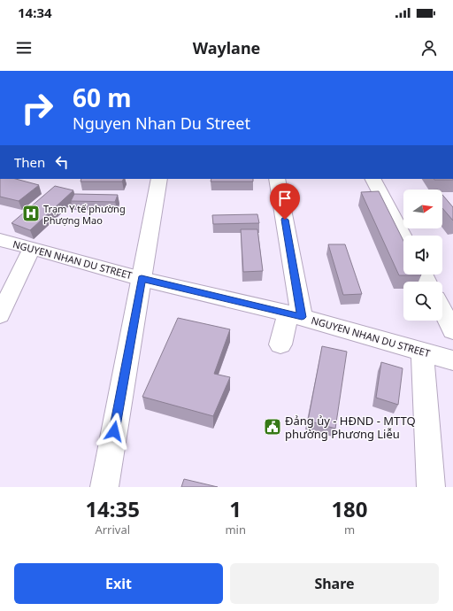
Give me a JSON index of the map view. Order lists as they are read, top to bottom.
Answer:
{
  "streets": {
    "street": ["NGUYEN NHAN DU STREET"]
  },
  "places": {
    "hospital": ["Trạm Y tế phường Phượng Mao"],
    "public building": ["Đảng ủy - HĐND - MTTQ phường Phương Liễu"]
  },
  "north": "right",
  "page": {
    "status": "14:34",
    "header": "Waylane",
    "turn": ["60 m", "Nguyen Nhan Du Street"],
    "then": "Then",
    "eta": [
      "14:35",
      "Arrival",
      "1",
      "min",
      "180",
      "m"
    ],
    "buttons": ["Exit", "Share"]
  }
}
